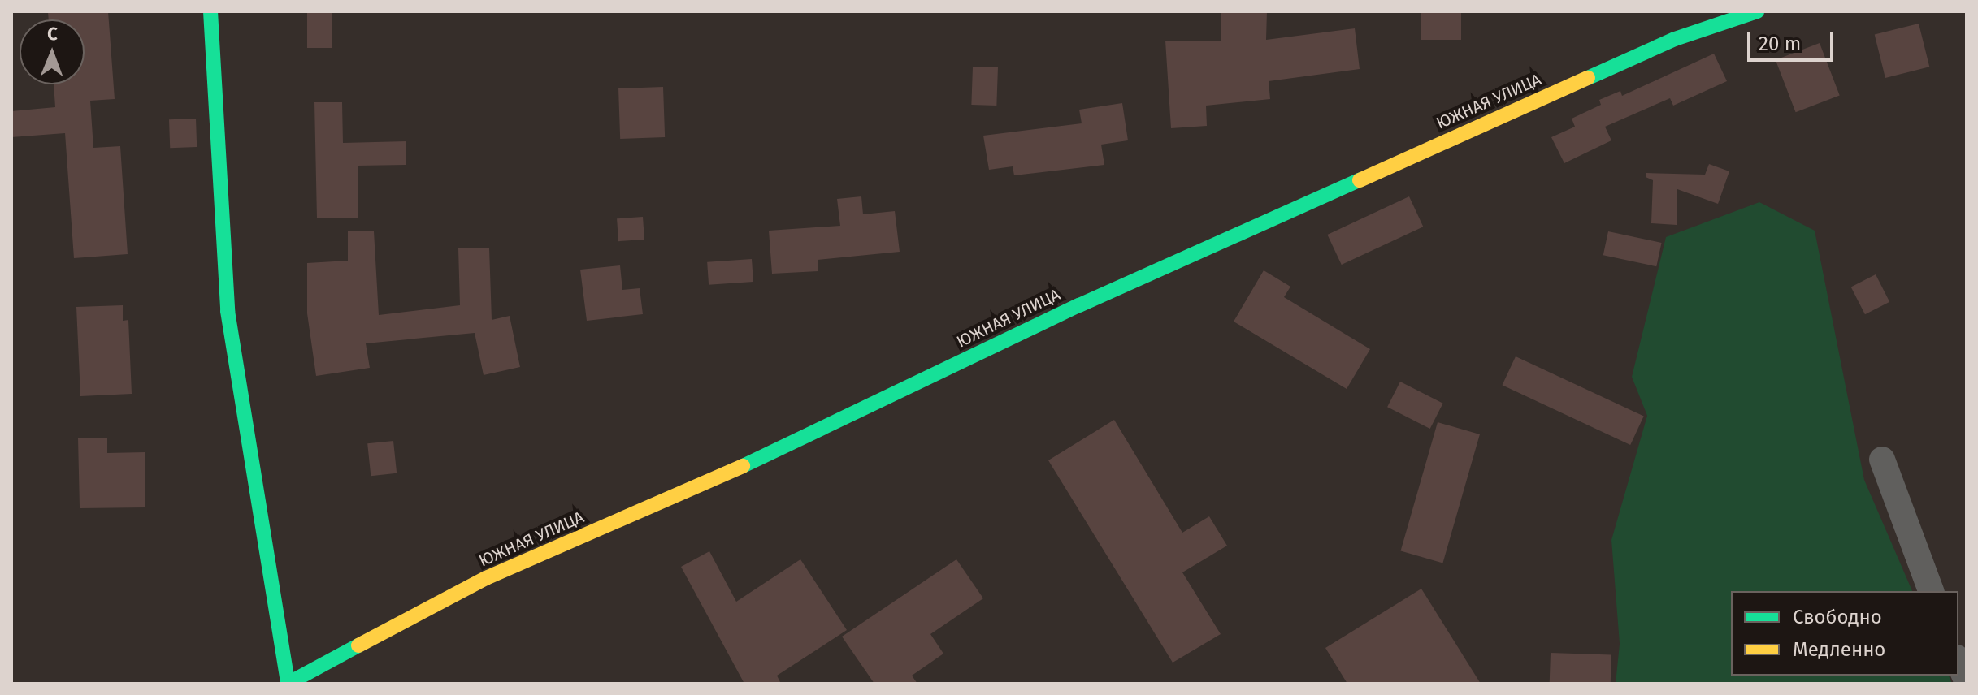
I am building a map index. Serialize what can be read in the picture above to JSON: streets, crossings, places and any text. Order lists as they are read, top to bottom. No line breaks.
{"streets":{"street":["ЮЖНАЯ УЛИЦА"]},"legend":["Свободно","Медленно"],"scale_bar":"20 m","north":"top"}
